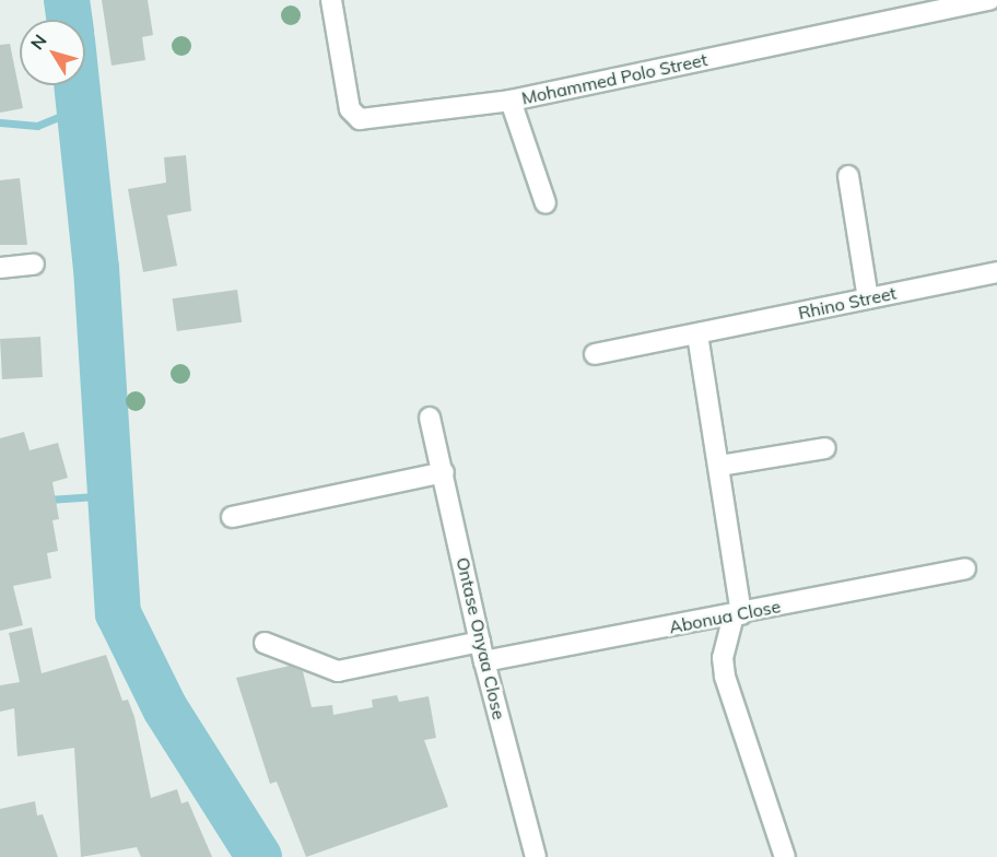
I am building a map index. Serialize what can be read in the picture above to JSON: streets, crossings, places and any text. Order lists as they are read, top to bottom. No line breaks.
{"streets":{"street":["Mohammed Polo Street","Rhino Street","Abonua Close","Ontase Onyaa Close"]},"crossings":[["Abonua Close","Ontase Onyaa Close"]],"north":"top left"}
